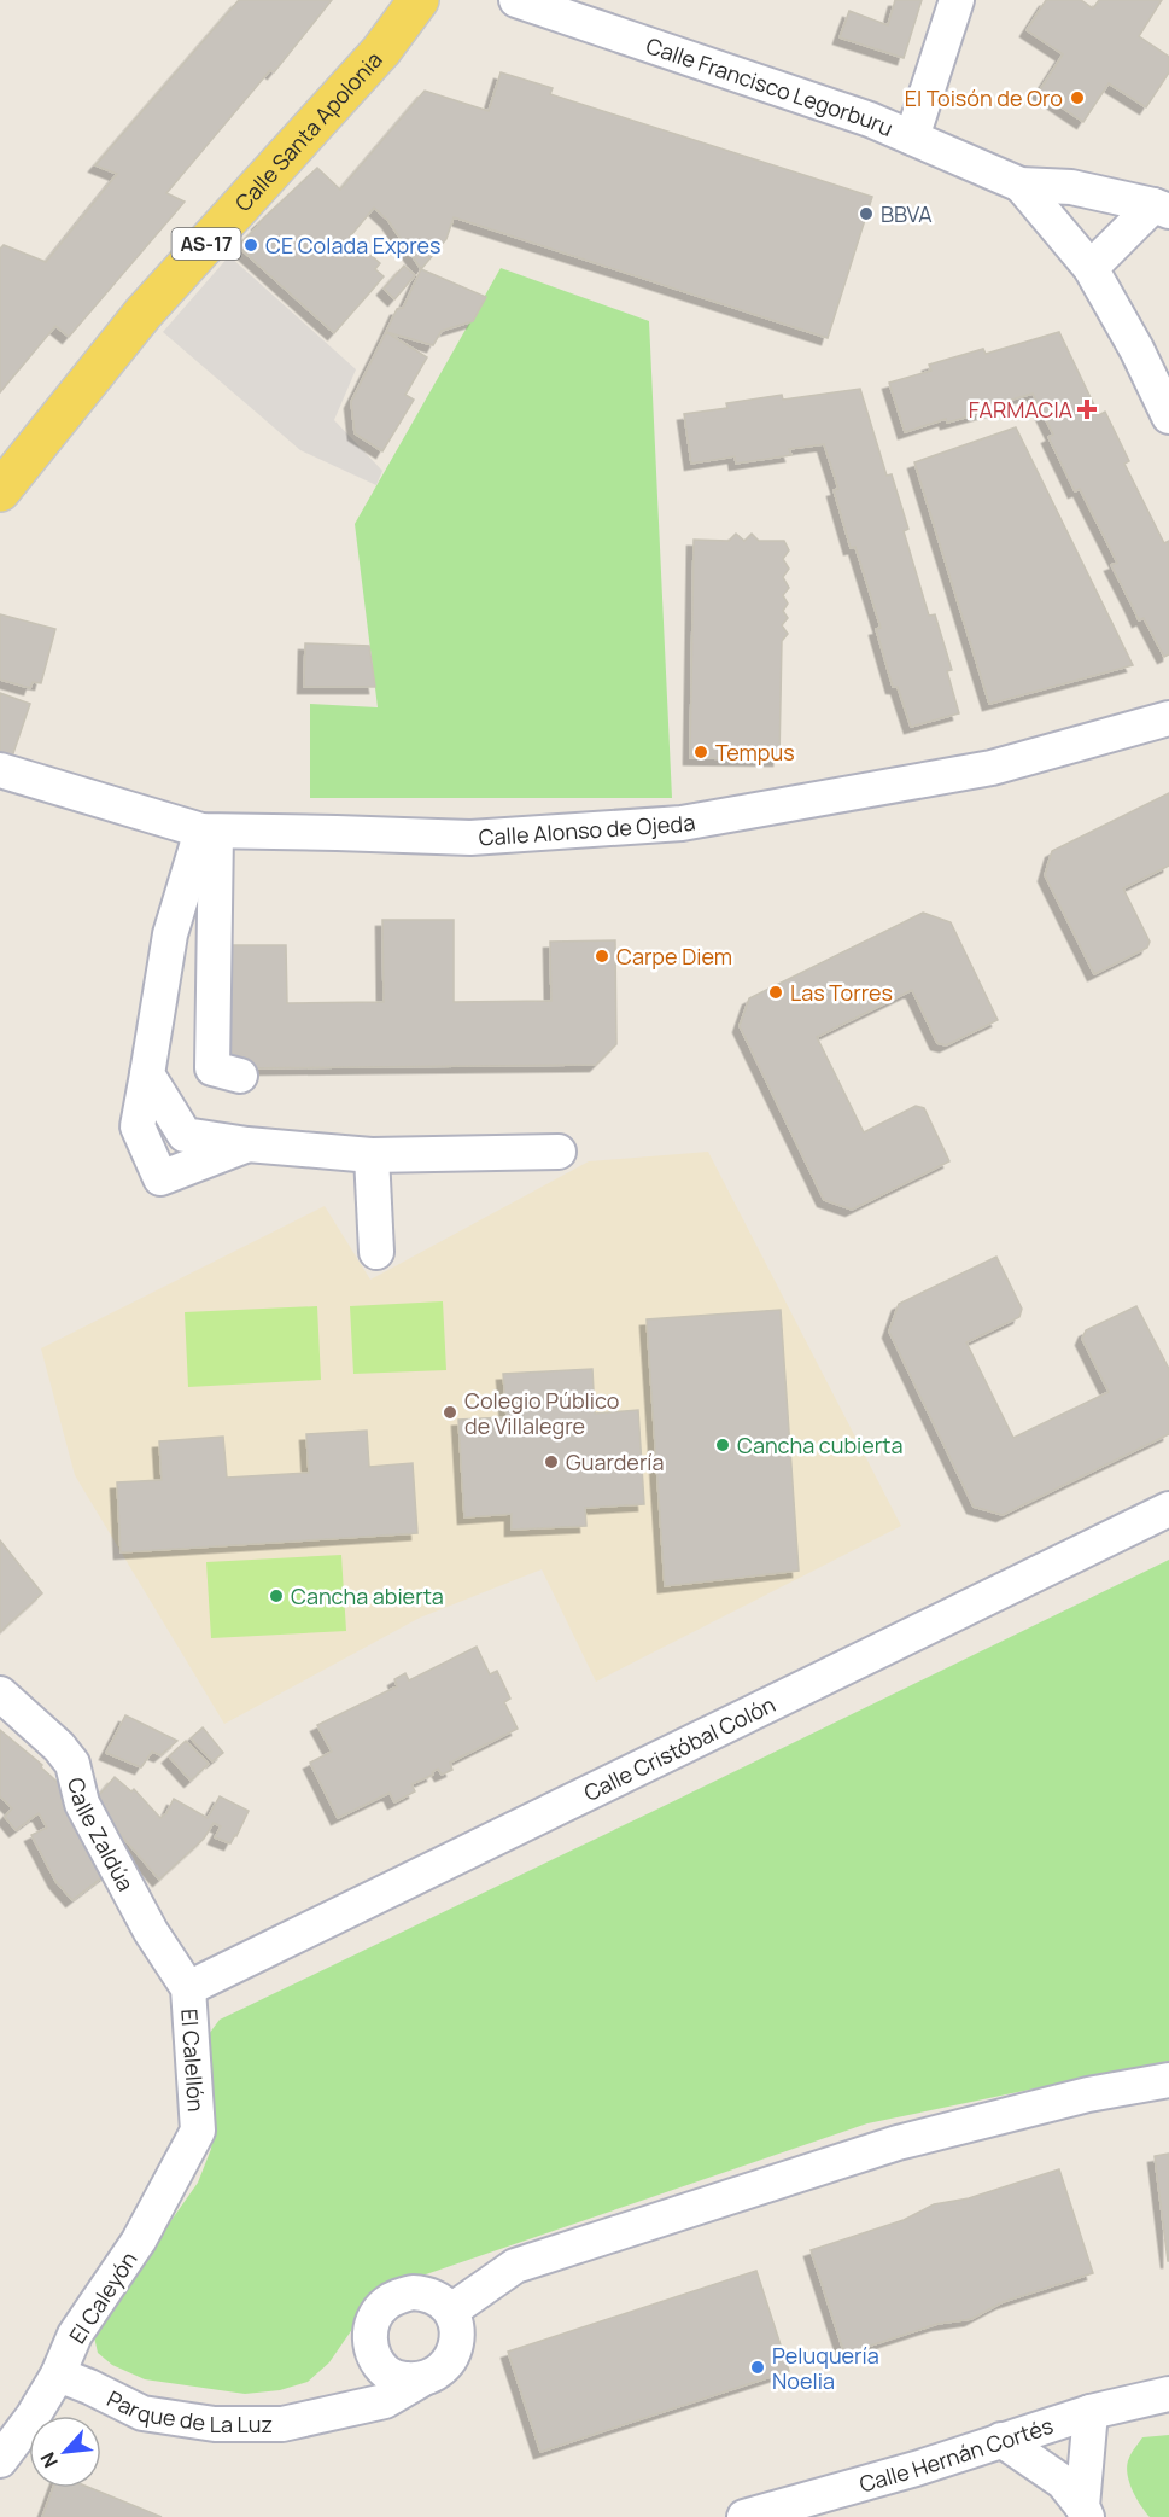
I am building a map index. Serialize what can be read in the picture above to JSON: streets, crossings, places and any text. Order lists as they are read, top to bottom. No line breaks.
{"streets":{"main road":["Calle Santa Apolonia","AS-17"],"street":["Calle Francisco Legorburu","Calle Alonso de Ojeda","Calle Cristóbal Colón","Calle Zaldúa","El Calellón","El Caleyón","Parque de La Luz","Calle Hernán Cortés"]},"crossings":[["Calle Cristóbal Colón","Calle Zaldúa"],["Calle Cristóbal Colón","El Calellón"],["Calle Zaldúa","El Calellón"],["El Calellón","El Caleyón"],["El Caleyón","Parque de La Luz"]],"places":{"other":["El Toisón de Oro","BBVA","CE Colada Expres","Tempus","Carpe Diem","Las Torres","Colegio Público de Villalegre","Cancha cubierta","Guardería","Cancha abierta","Peluquería Noelia"],"health":["FARMACIA"]},"north":"bottom left"}
